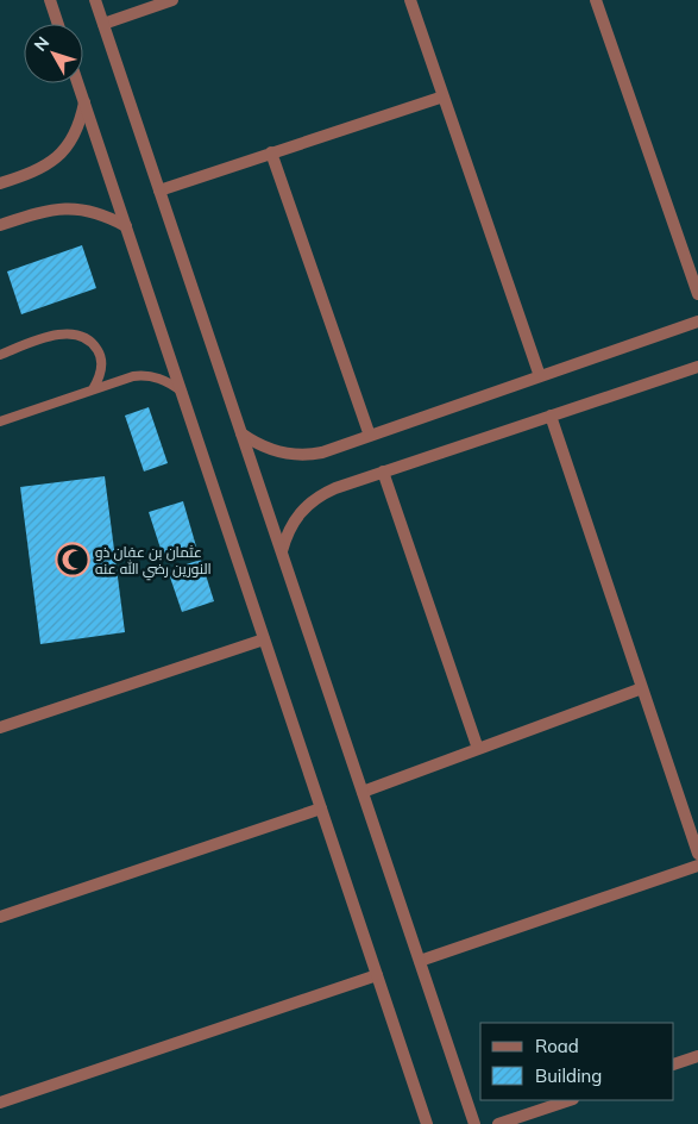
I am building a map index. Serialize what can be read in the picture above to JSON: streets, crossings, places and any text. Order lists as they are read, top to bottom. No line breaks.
{"places":{"mosque":["عثمان بن عفان ذو النورين رضي الله عنه"]},"legend":["Road","Building"],"north":"top left"}
